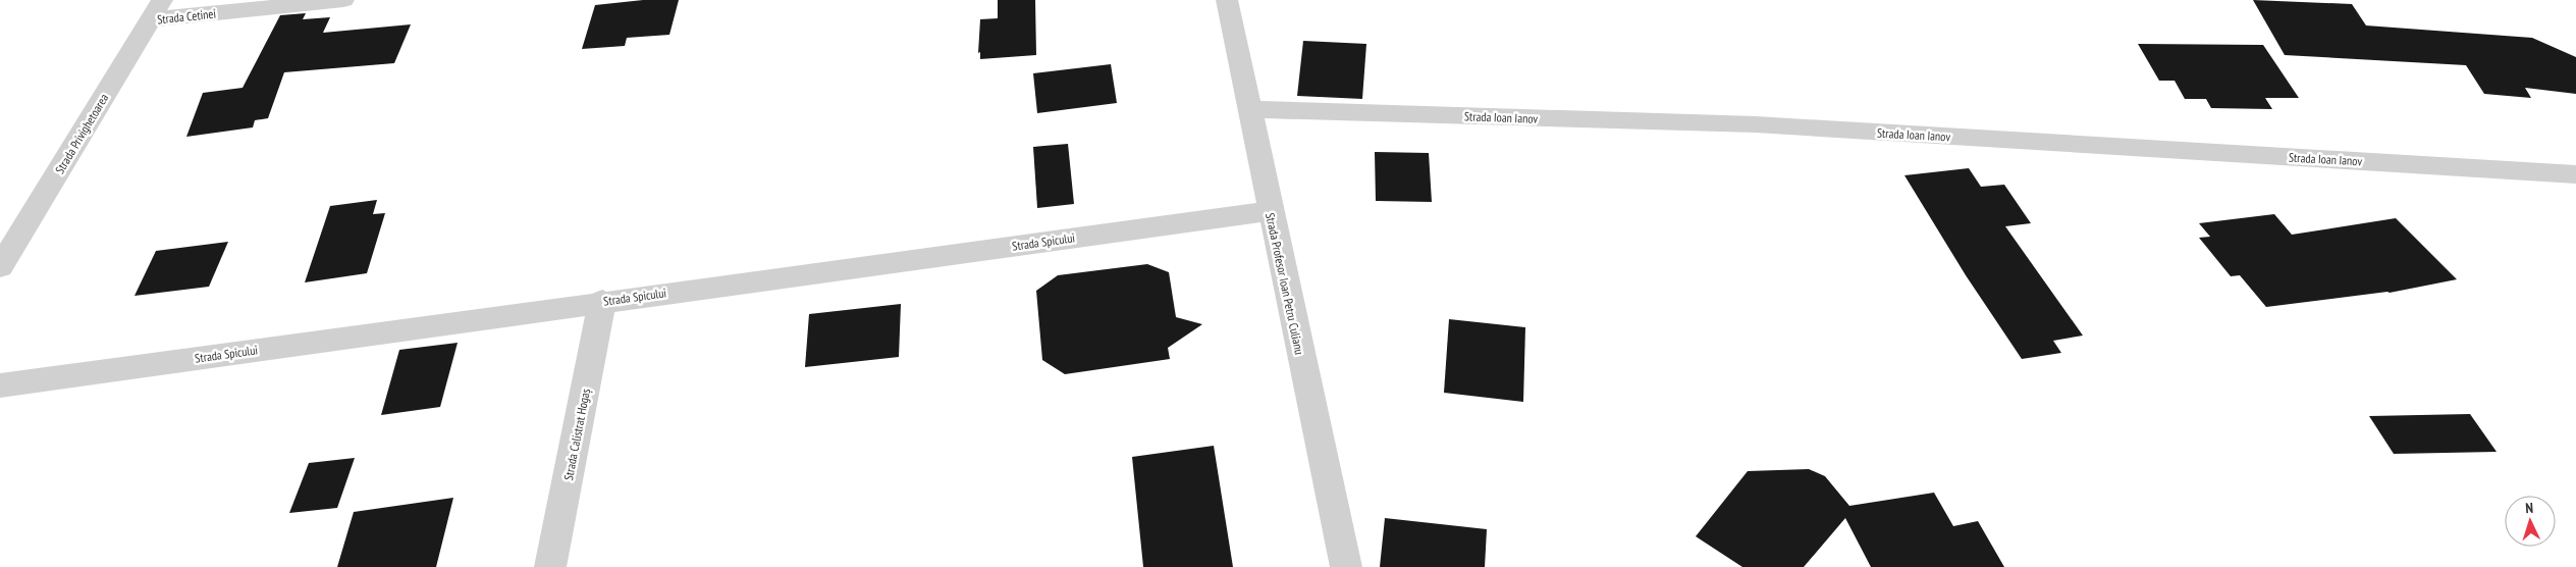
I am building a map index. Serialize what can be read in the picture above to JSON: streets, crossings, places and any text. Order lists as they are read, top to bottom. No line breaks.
{"streets":{"street":["Strada Cetinei","Strada Ioan Ianov","Strada Privighetoarea","Strada Spicului","Strada Profesor Ioan Petru Culianu","Strada Calistrat Hogaș"]},"crossings":[["Strada Cetinei","Strada Privighetoarea"],["Strada Ioan Ianov","Strada Profesor Ioan Petru Culianu"],["Strada Spicului","Strada Profesor Ioan Petru Culianu"],["Strada Spicului","Strada Calistrat Hogaș"]],"north":"top"}
